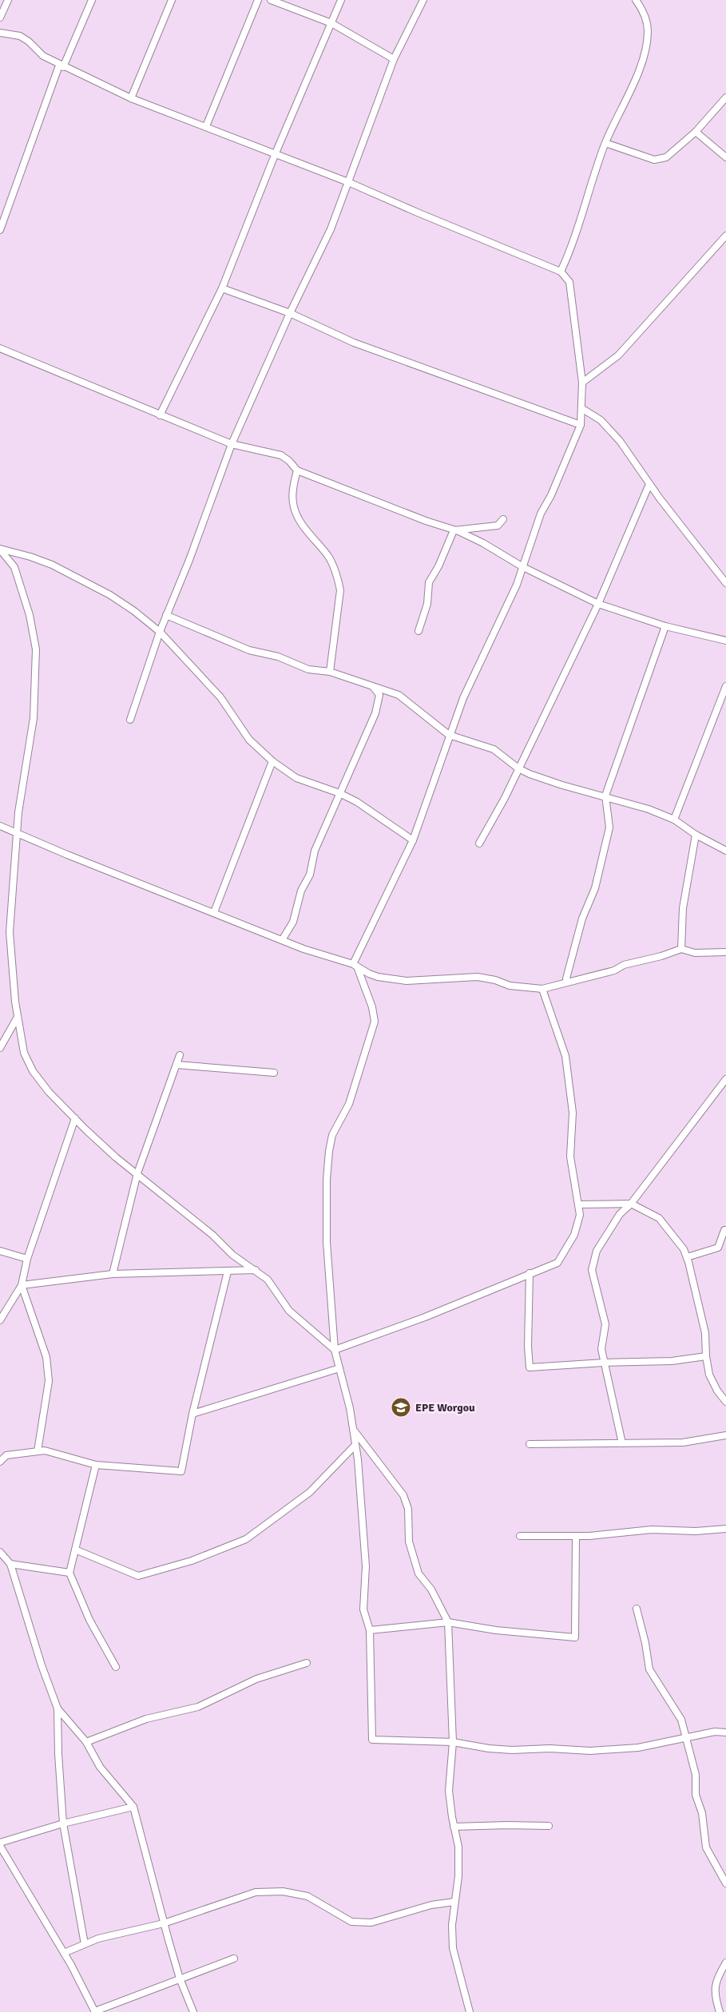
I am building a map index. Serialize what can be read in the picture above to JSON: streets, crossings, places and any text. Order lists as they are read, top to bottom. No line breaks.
{"places":{"school or university":["EPE Worgou"]}}
